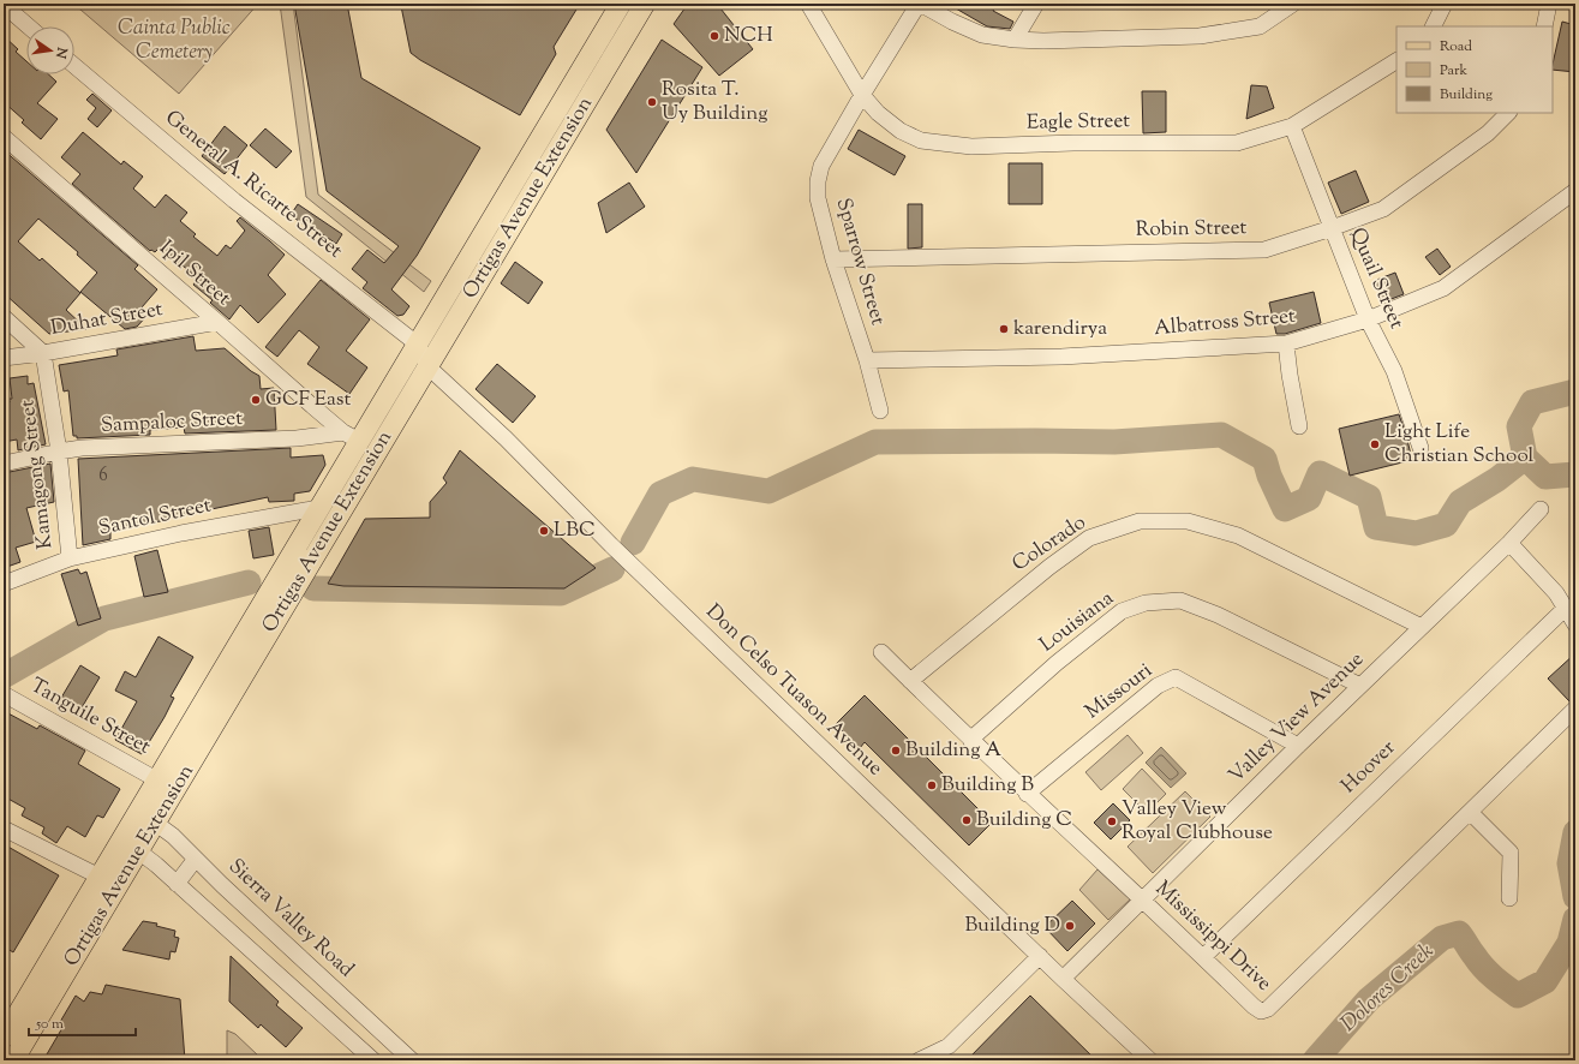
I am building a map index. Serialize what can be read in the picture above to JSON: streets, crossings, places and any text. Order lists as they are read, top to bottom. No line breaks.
{"streets":{"main road":["Ortigas Avenue Extension"],"street":["Eagle Street","General A. Ricarte Street","Robin Street","Sparrow Street","Ipil Street","Quail Street","Duhat Street","Albatross Street","Sampaloc Street","Kamagong Street","Santol Street","Colorado","Louisiana","Don Celso Tuason Avenue","Missouri","Tanguile Street","Valley View Avenue","Hoover","Sierra Valley Road","Mississippi Drive"]},"crossings":[["Eagle Street","Sparrow Street"],["Eagle Street","Quail Street"],["General A. Ricarte Street","Ortigas Avenue Extension"],["General A. Ricarte Street","Don Celso Tuason Avenue"],["Ortigas Avenue Extension","Ipil Street"],["Ortigas Avenue Extension","Sampaloc Street"],["Ortigas Avenue Extension","Santol Street"],["Ortigas Avenue Extension","Don Celso Tuason Avenue"],["Ortigas Avenue Extension","Tanguile Street"],["Ortigas Avenue Extension","Sierra Valley Road"],["Robin Street","Sparrow Street"],["Robin Street","Quail Street"],["Sparrow Street","Albatross Street"],["Ipil Street","Duhat Street"],["Ipil Street","Sampaloc Street"],["Quail Street","Albatross Street"],["Duhat Street","Kamagong Street"],["Sampaloc Street","Kamagong Street"],["Kamagong Street","Santol Street"],["Colorado","Valley View Avenue"],["Colorado","Mississippi Drive"],["Louisiana","Valley View Avenue"],["Louisiana","Mississippi Drive"],["Don Celso Tuason Avenue","Valley View Avenue"],["Missouri","Valley View Avenue"],["Missouri","Mississippi Drive"],["Valley View Avenue","Mississippi Drive"],["Hoover","Mississippi Drive"]],"water":["Dolores Creek"],"parks":["Cainta Public Cemetery"],"places":["NCH","Rosita T. Uy Building","karendirya","GCF East","Light Life Christian School","LBC","Building A","Building B","Building C","Valley View Royal Clubhouse","Building D"],"house_numbers":["6"],"legend":["Road","Park","Building"],"scale_bar":"50 m","north":"right"}
